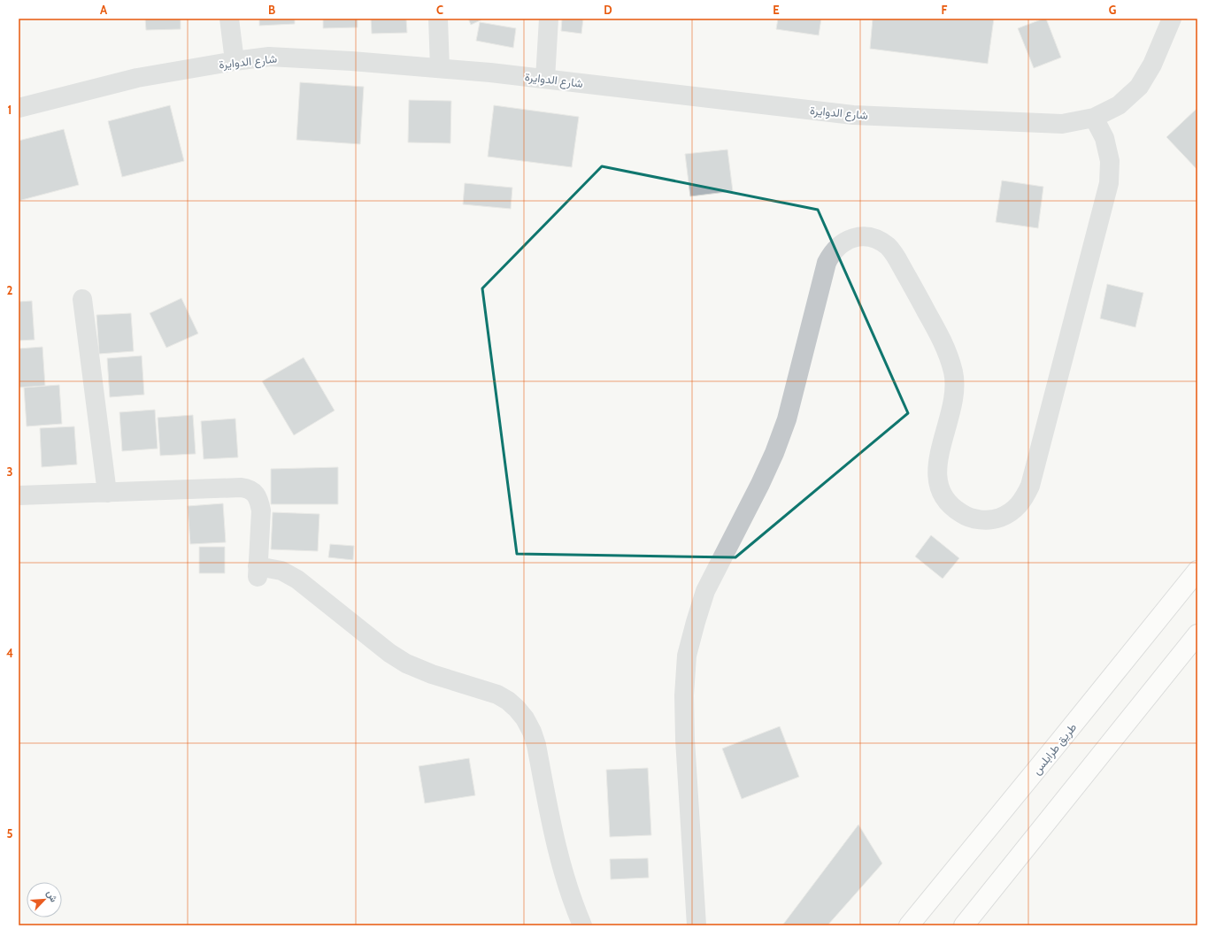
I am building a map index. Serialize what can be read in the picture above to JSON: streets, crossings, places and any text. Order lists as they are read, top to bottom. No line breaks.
{"streets":{"highway":["طريق طرابلس"],"street":["شارع الدوايرة"]},"north":"top right","grid":{"columns":["A","B","C","D","E","F","G"],"rows":["1","2","3","4","5"]}}
